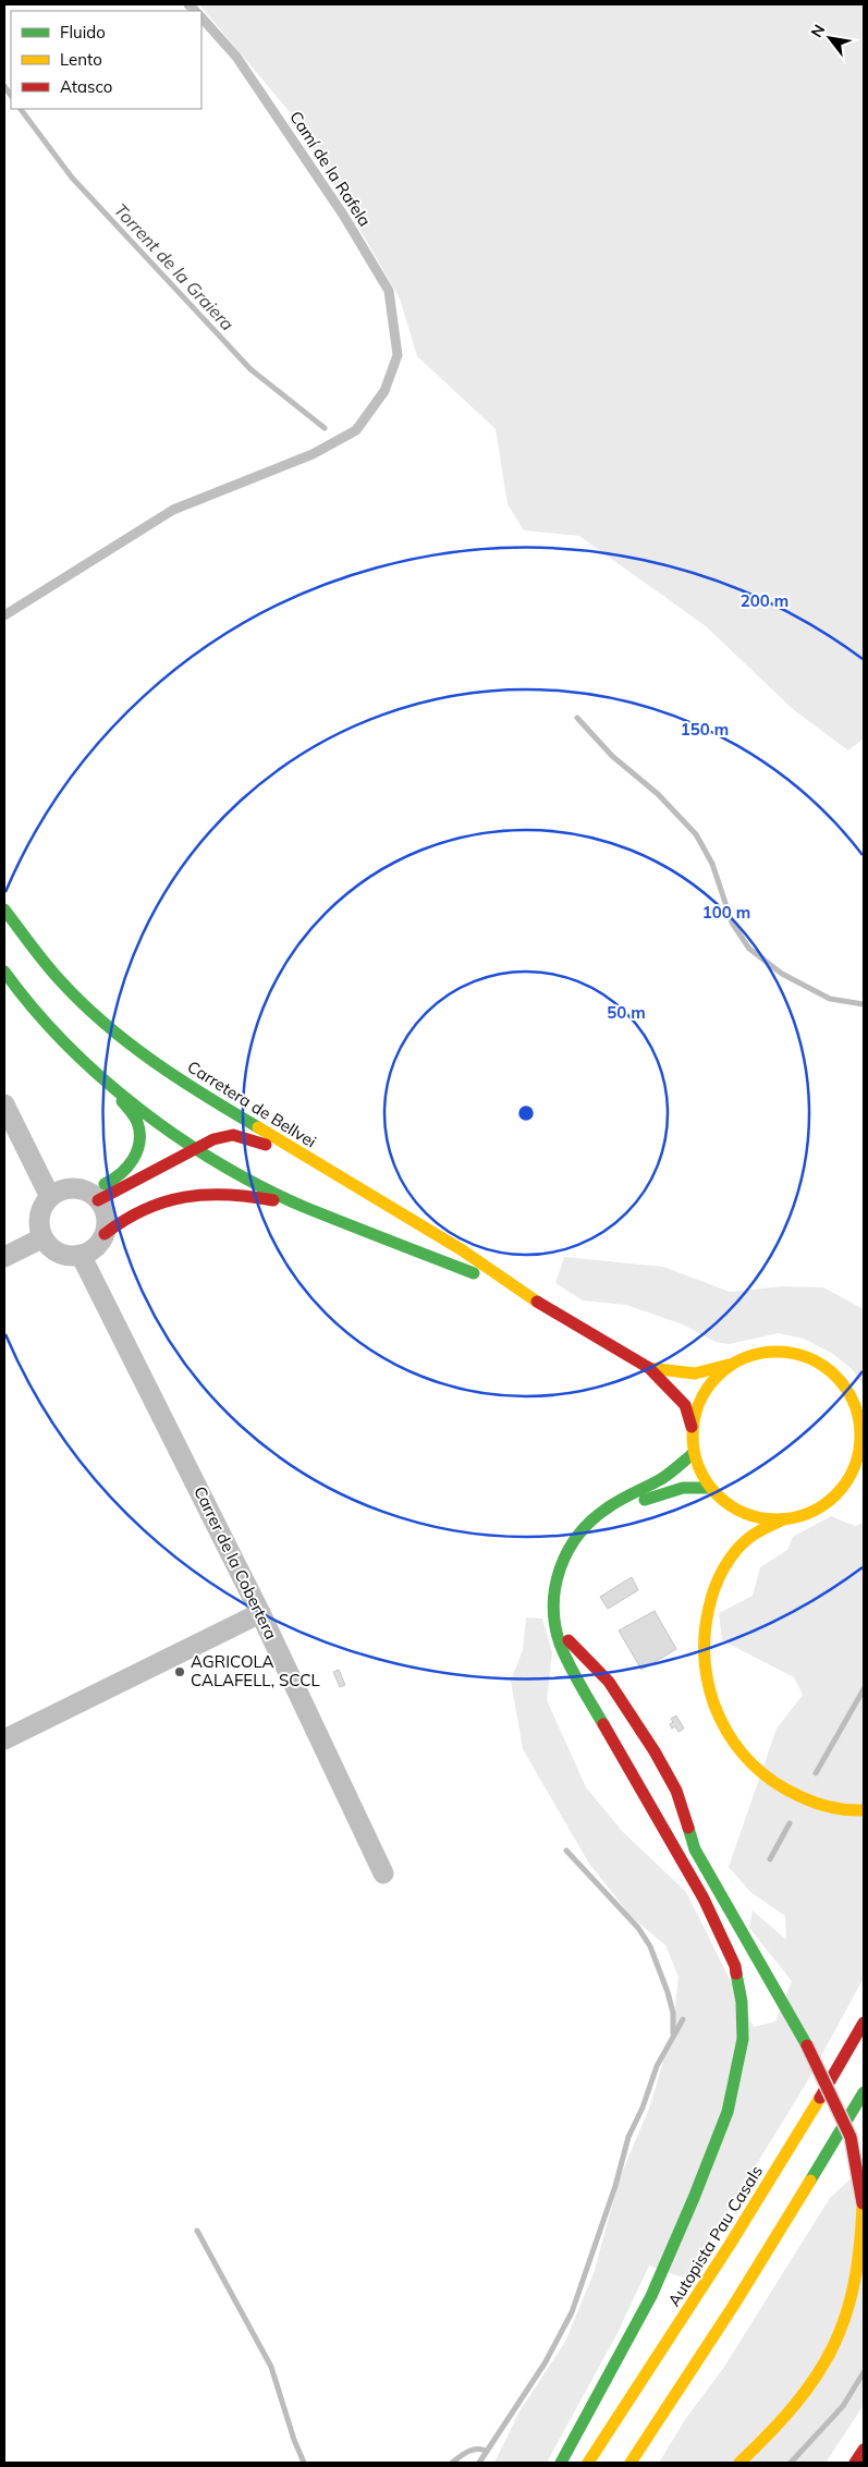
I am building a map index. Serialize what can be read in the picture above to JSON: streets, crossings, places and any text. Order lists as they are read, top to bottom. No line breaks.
{"streets":{"main road":["Carretera de Bellvei","Autopista Pau Casals"],"street":["Carrer de la Cobertera"],"lane":["Camí de la Rafela"]},"water":["Torrent de la Graiera"],"places":["AGRICOLA CALAFELL, SCCL"],"legend":["Fluido","Lento","Atasco"],"north":"top left","rings":["200 m","150 m","100 m","50 m"]}
